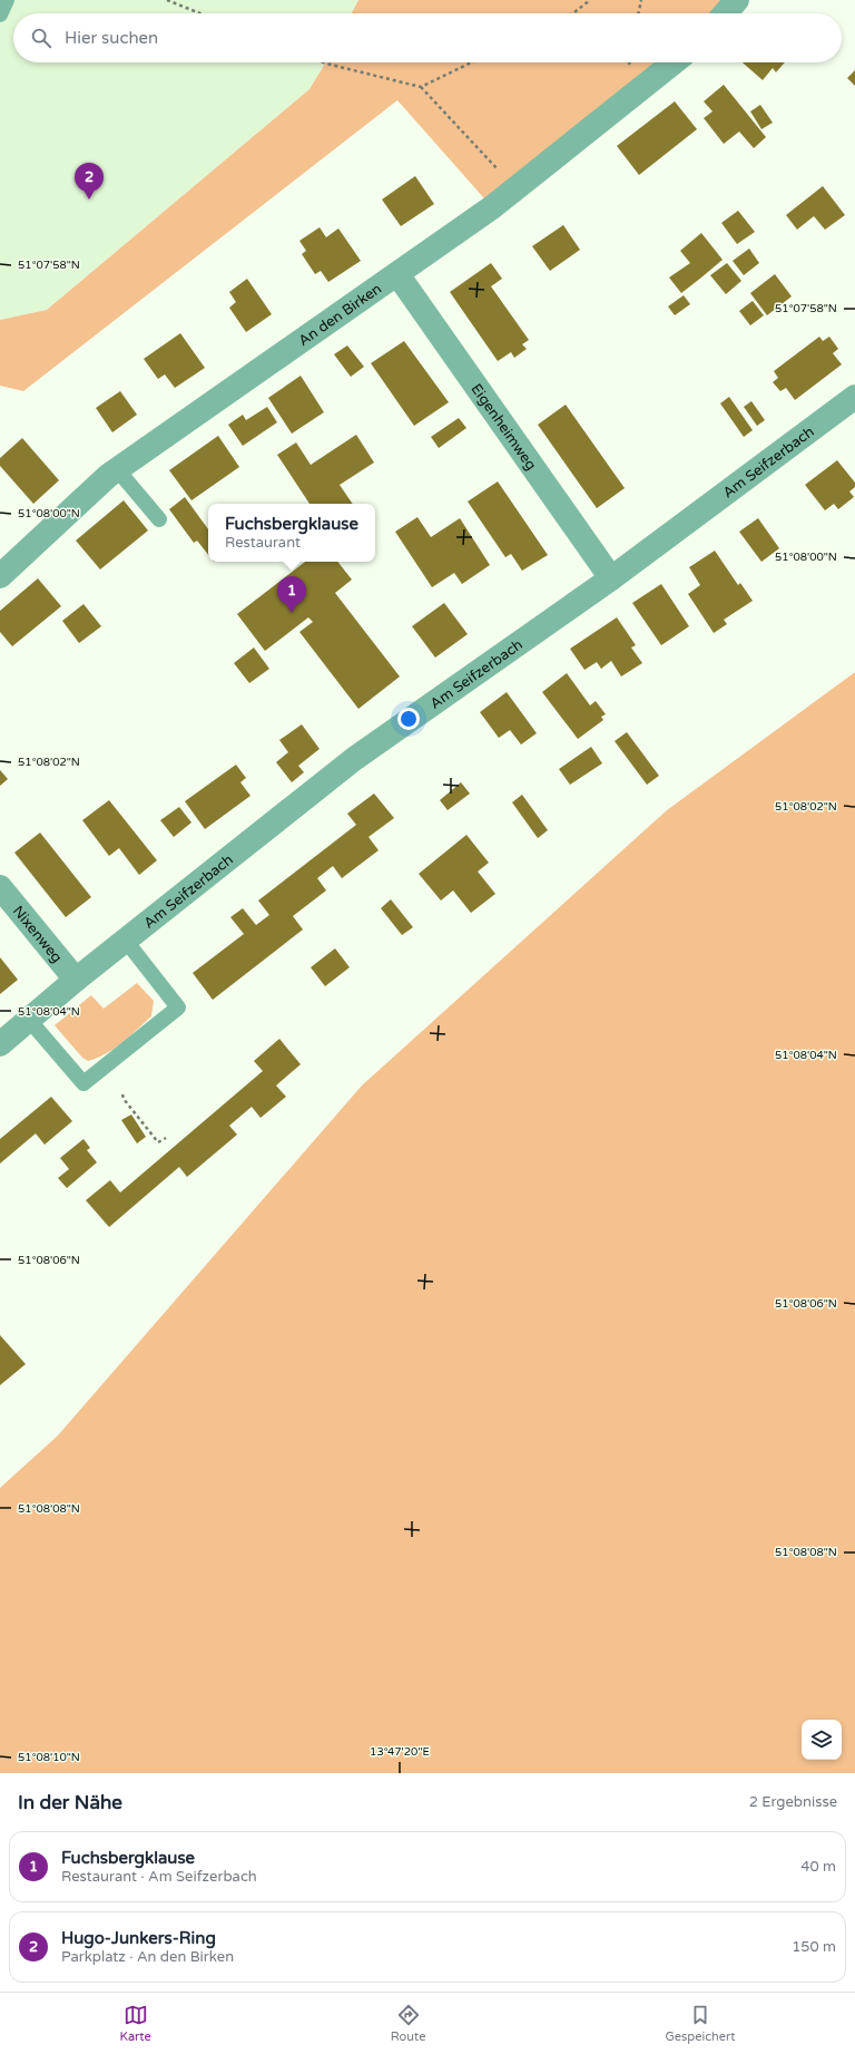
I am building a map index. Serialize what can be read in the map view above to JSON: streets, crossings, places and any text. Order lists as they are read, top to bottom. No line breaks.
{"streets":{"street":["An den Birken","Eigenheimweg","Am Seifzerbach","Nixenweg"]},"crossings":[["An den Birken","Eigenheimweg"],["Eigenheimweg","Am Seifzerbach"],["Am Seifzerbach","Nixenweg"]],"page":{"search":"Hier suchen","pins":["2","1"],"popup":["Fuchsbergklause","Restaurant"],"heading":["In der Nähe","2 Ergebnisse"],"list":[{"mark":"1","name":"Fuchsbergklause","note":"Restaurant · Am Seifzerbach","value":"40 m"},{"mark":"2","name":"Hugo-Junkers-Ring","note":"Parkplatz · An den Birken","value":"150 m"}],"nav":["Karte","Route","Gespeichert"]},"coordinates":["51°07'58\"N","51°08'00\"N","51°08'02\"N","51°08'04\"N","51°08'06\"N","51°08'08\"N","13°47'20\"E","51°08'10\"N"]}
